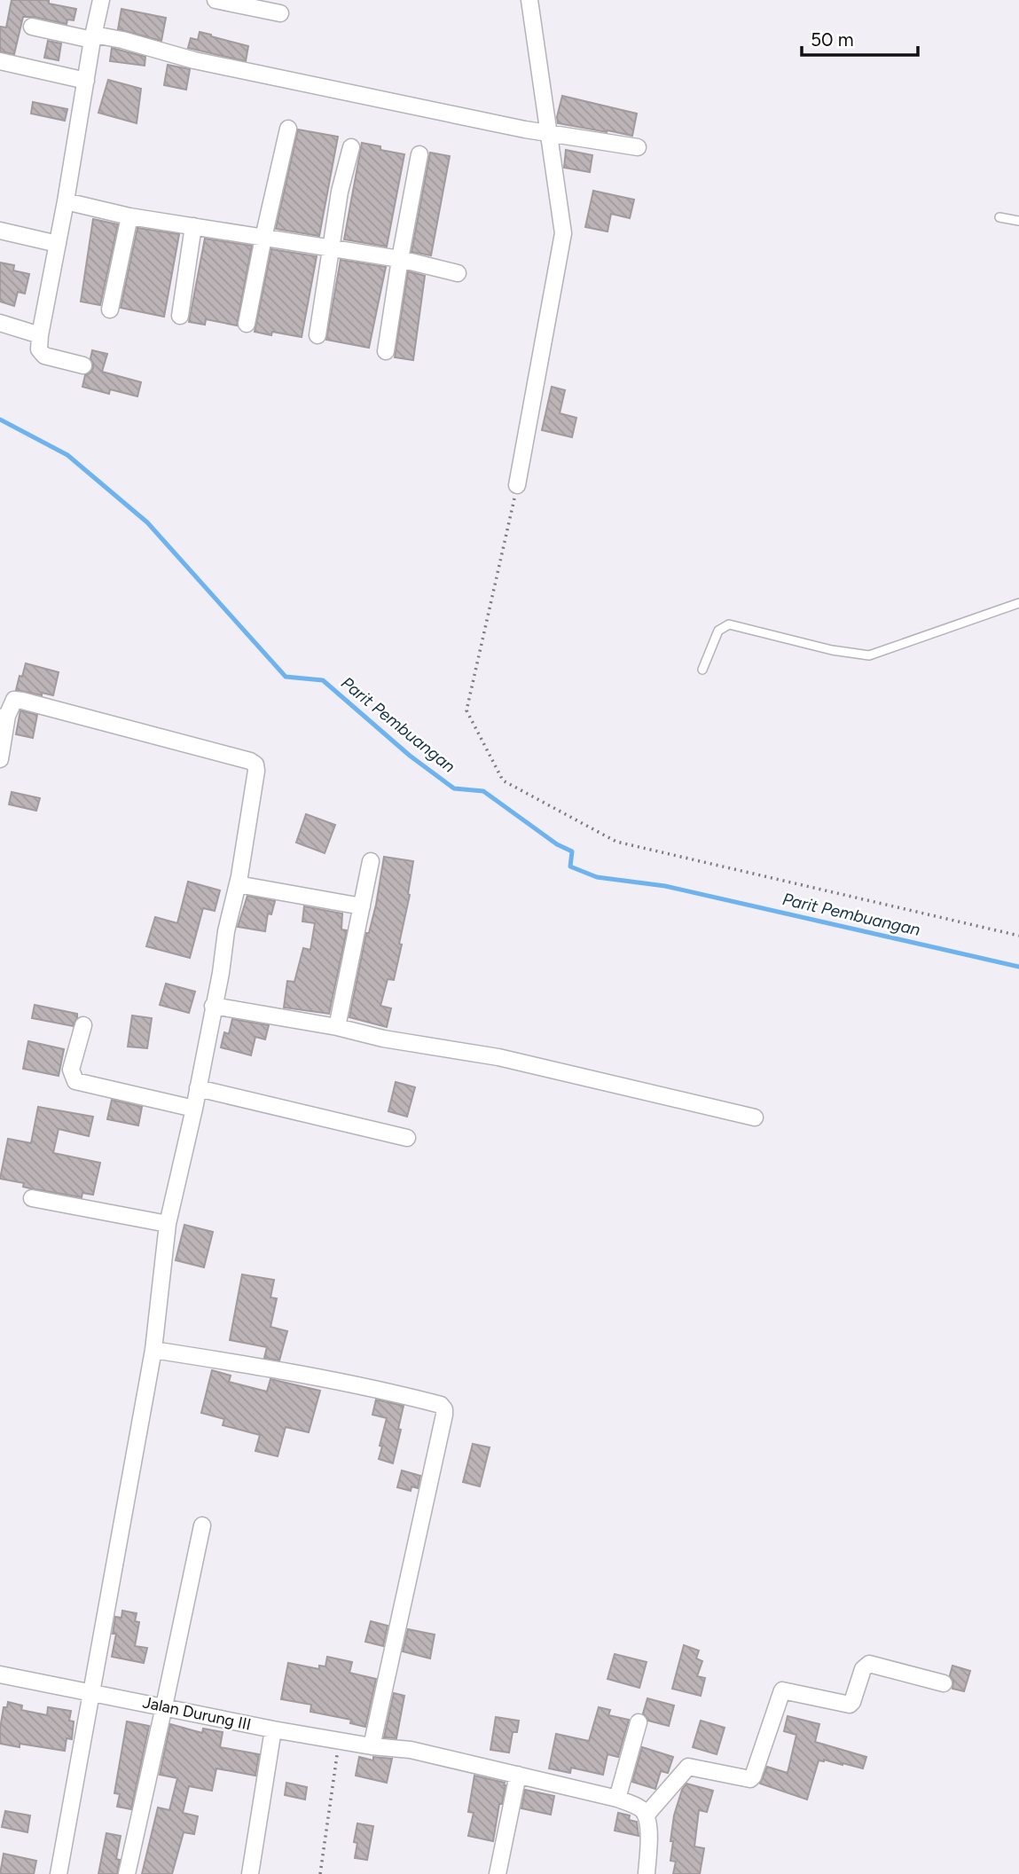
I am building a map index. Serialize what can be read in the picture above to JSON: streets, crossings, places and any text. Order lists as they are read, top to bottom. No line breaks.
{"streets":{"street":["Jalan Durung III"]},"water":["Parit Pembuangan"],"scale_bar":"50 m"}
